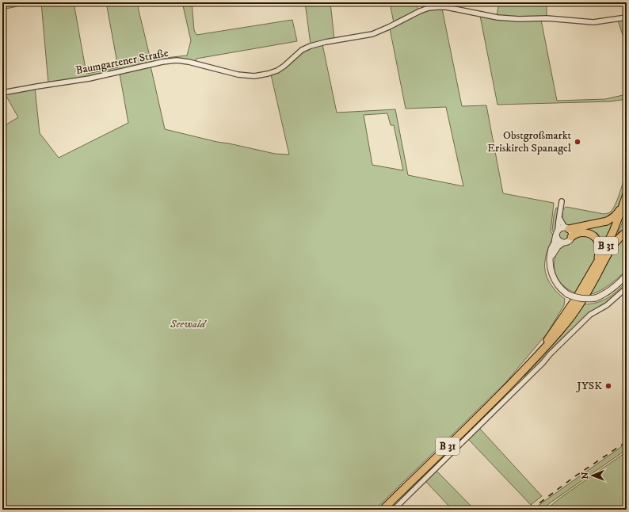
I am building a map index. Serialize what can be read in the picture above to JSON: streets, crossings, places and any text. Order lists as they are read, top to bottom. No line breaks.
{"streets":{"main road":["B 31"],"street":["Baumgartener Straße"]},"parks":["Seewald"],"places":["Obstgroßmarkt Eriskirch Spanagel","JYSK"],"north":"left"}
